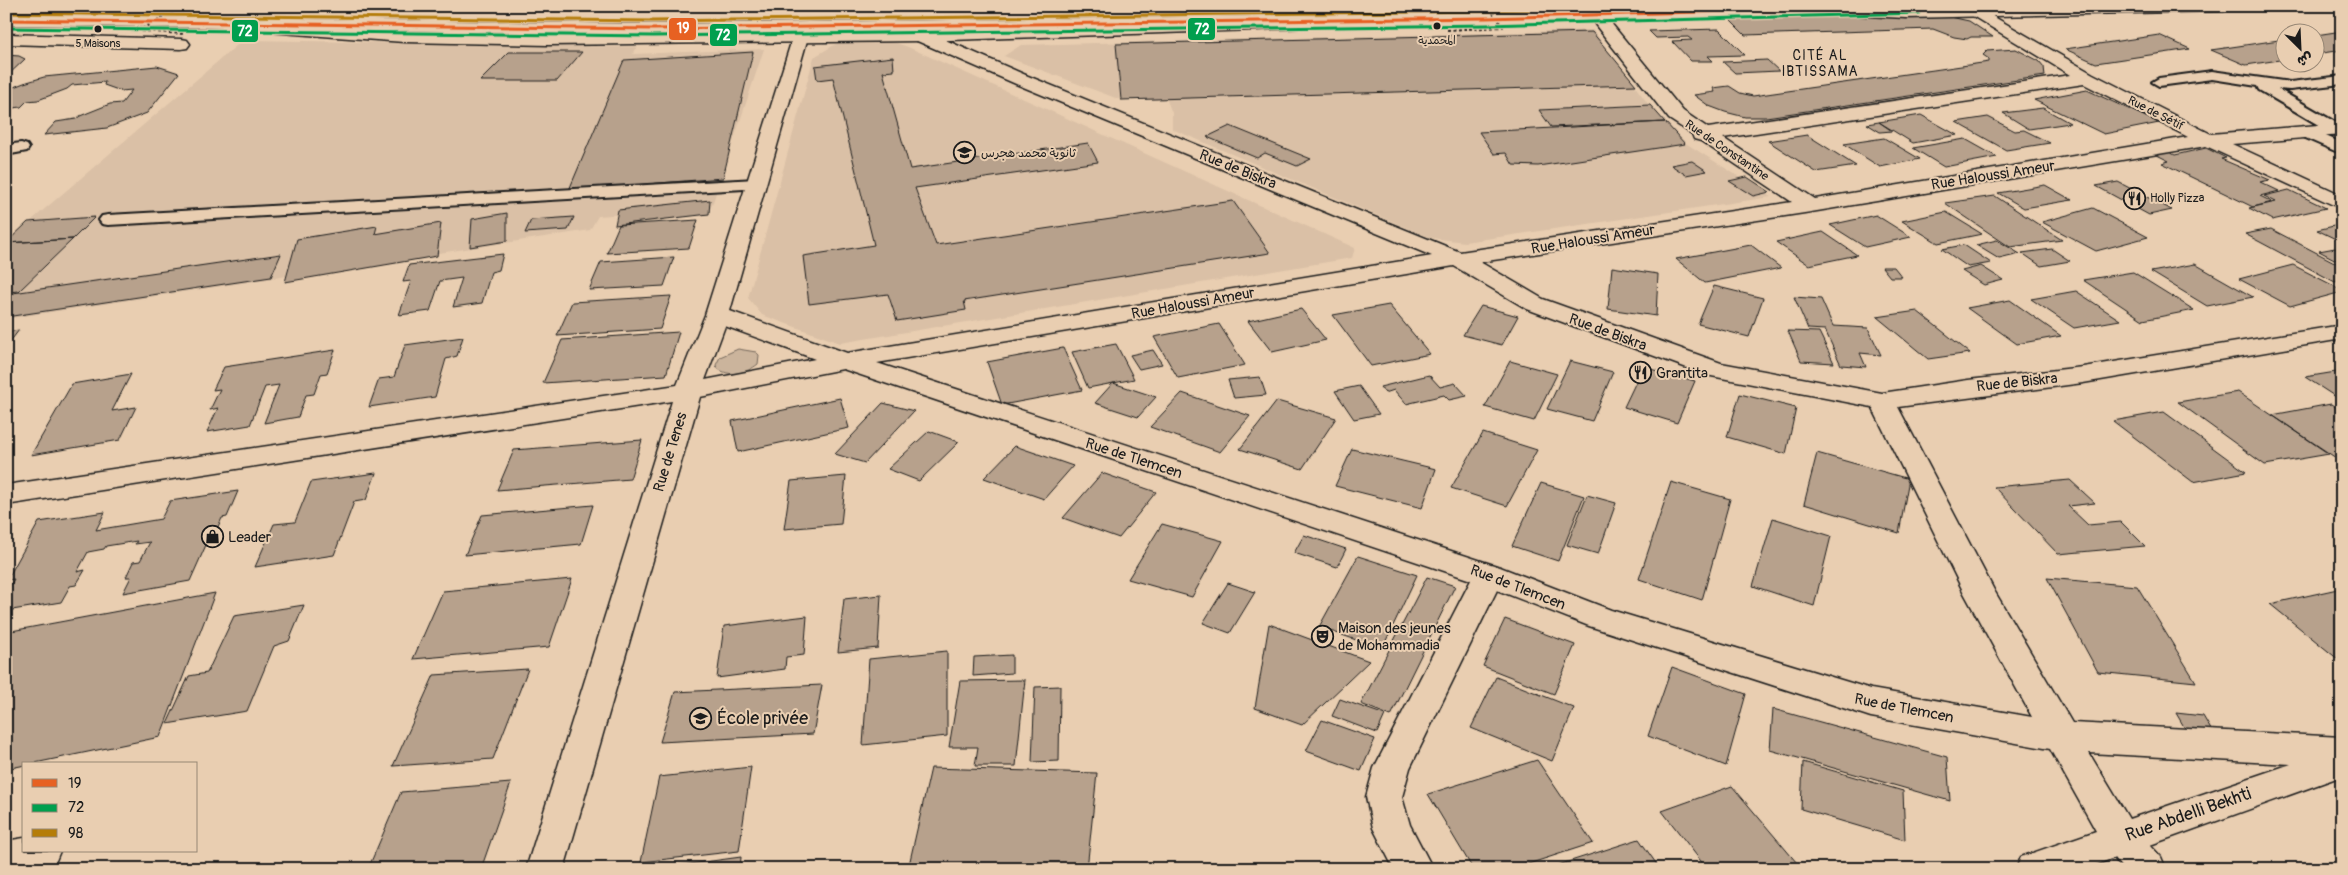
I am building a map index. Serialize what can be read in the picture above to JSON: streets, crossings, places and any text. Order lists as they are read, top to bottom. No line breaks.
{"streets":{"main road":["Rue de Sétif","Rue de Constantine","Rue de Biskra","Rue Haloussi Ameur","Rue de Tenes","Rue de Tlemcen","Rue Abdelli Bekhti"]},"crossings":[["Rue de Sétif","Rue Haloussi Ameur"],["Rue de Constantine","Rue Haloussi Ameur"],["Rue de Biskra","Rue Haloussi Ameur"],["Rue Haloussi Ameur","Rue de Tenes"],["Rue Haloussi Ameur","Rue de Tlemcen"],["Rue de Tenes","Rue de Tlemcen"]],"districts":["CITÉ AL IBTISSAMA"],"places":{"other":["المحمدية","5 Maisons"],"school or university":["ثانوية محمد هجرس","École privée"],"restaurant":["Holly Pizza","Grantita"],"shop":["Leader"],"theatre":["Maison des jeunes de Mohammadia"]},"lines":["transit line 19","transit line 98","transit line 72"],"legend":["19","72","98"],"north":"bottom right"}
